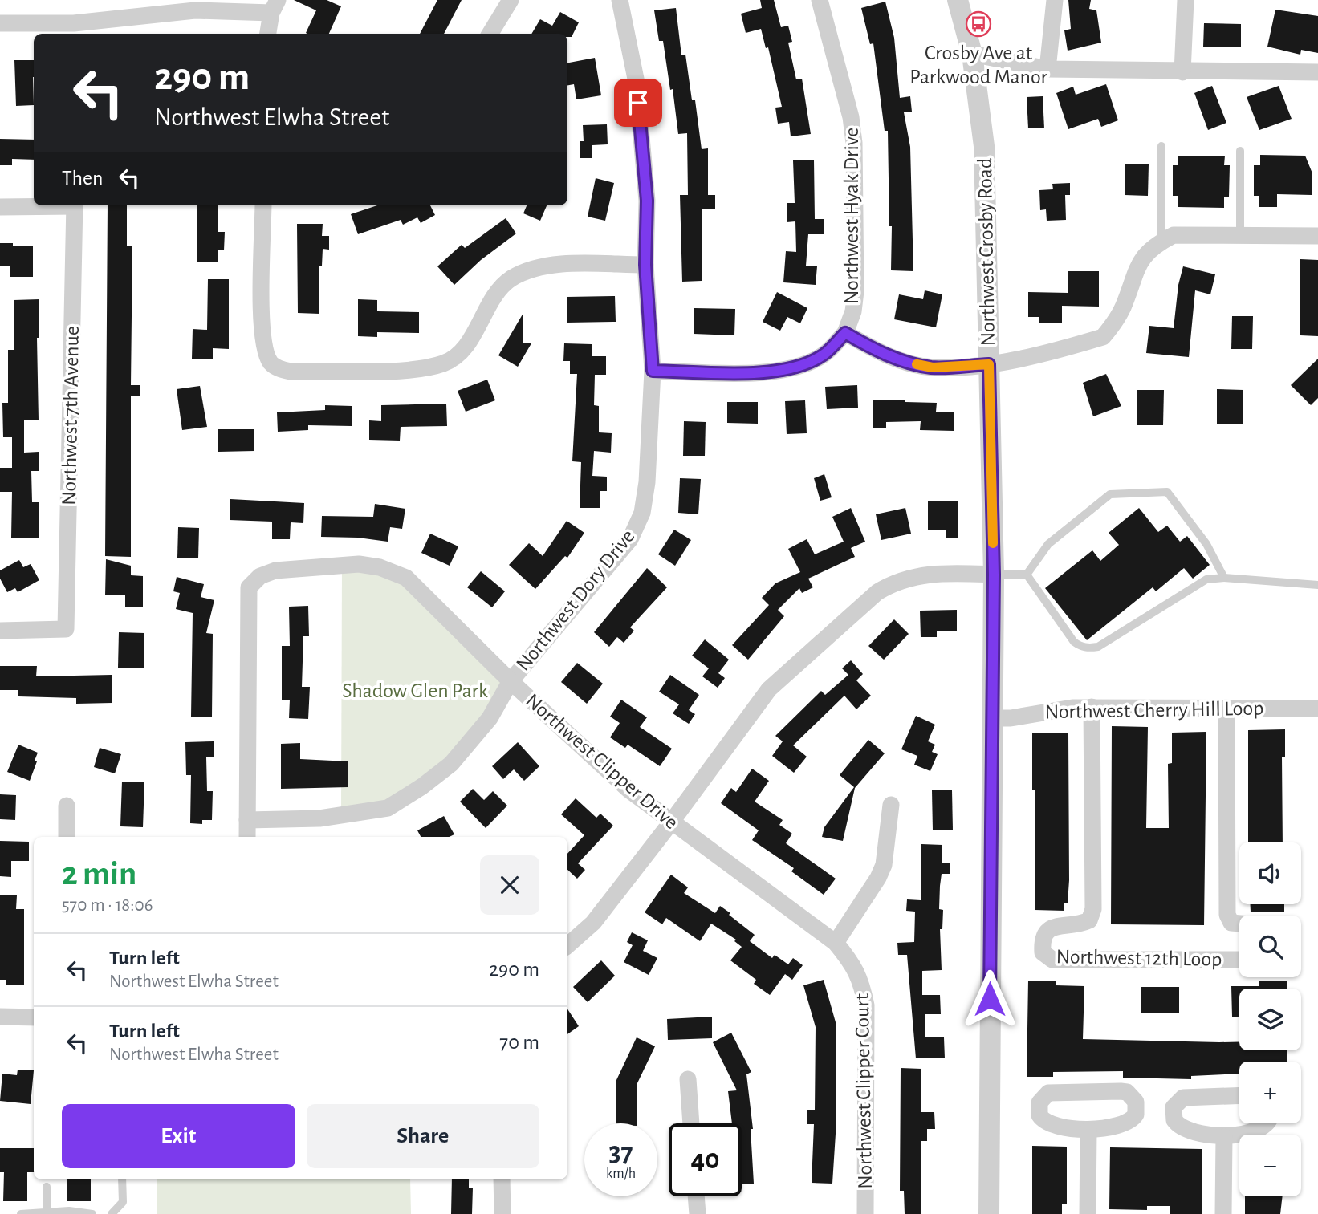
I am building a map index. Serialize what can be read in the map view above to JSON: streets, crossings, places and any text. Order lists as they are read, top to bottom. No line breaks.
{"streets":{"street":["Northwest Hyak Drive","Northwest Crosby Road","Northwest 7th Avenue","Northwest Dory Drive","Northwest Cherry Hill Loop","Northwest Clipper Drive","Northwest 12th Loop","Northwest Clipper Court"]},"crossings":[["Northwest Crosby Road","Northwest Cherry Hill Loop"],["Northwest Dory Drive","Northwest Clipper Drive"],["Northwest Cherry Hill Loop","Northwest 12th Loop"],["Northwest Clipper Drive","Northwest Clipper Court"]],"parks":["Shadow Glen Park"],"places":{"bus stop":["Crosby Ave at Parkwood Manor"]},"page":{"turn":["290 m","Northwest Elwha Street"],"then":"Then","heading":["2 min","570 m · 18:06"],"map_buttons":["+","−"],"list":[{"name":"Turn left","note":"Northwest Elwha Street","value":"290 m"},{"name":"Turn left","note":"Northwest Elwha Street","value":"70 m"}],"buttons":["Exit","Share"],"speed":"37 km/h","limit":"40"}}
